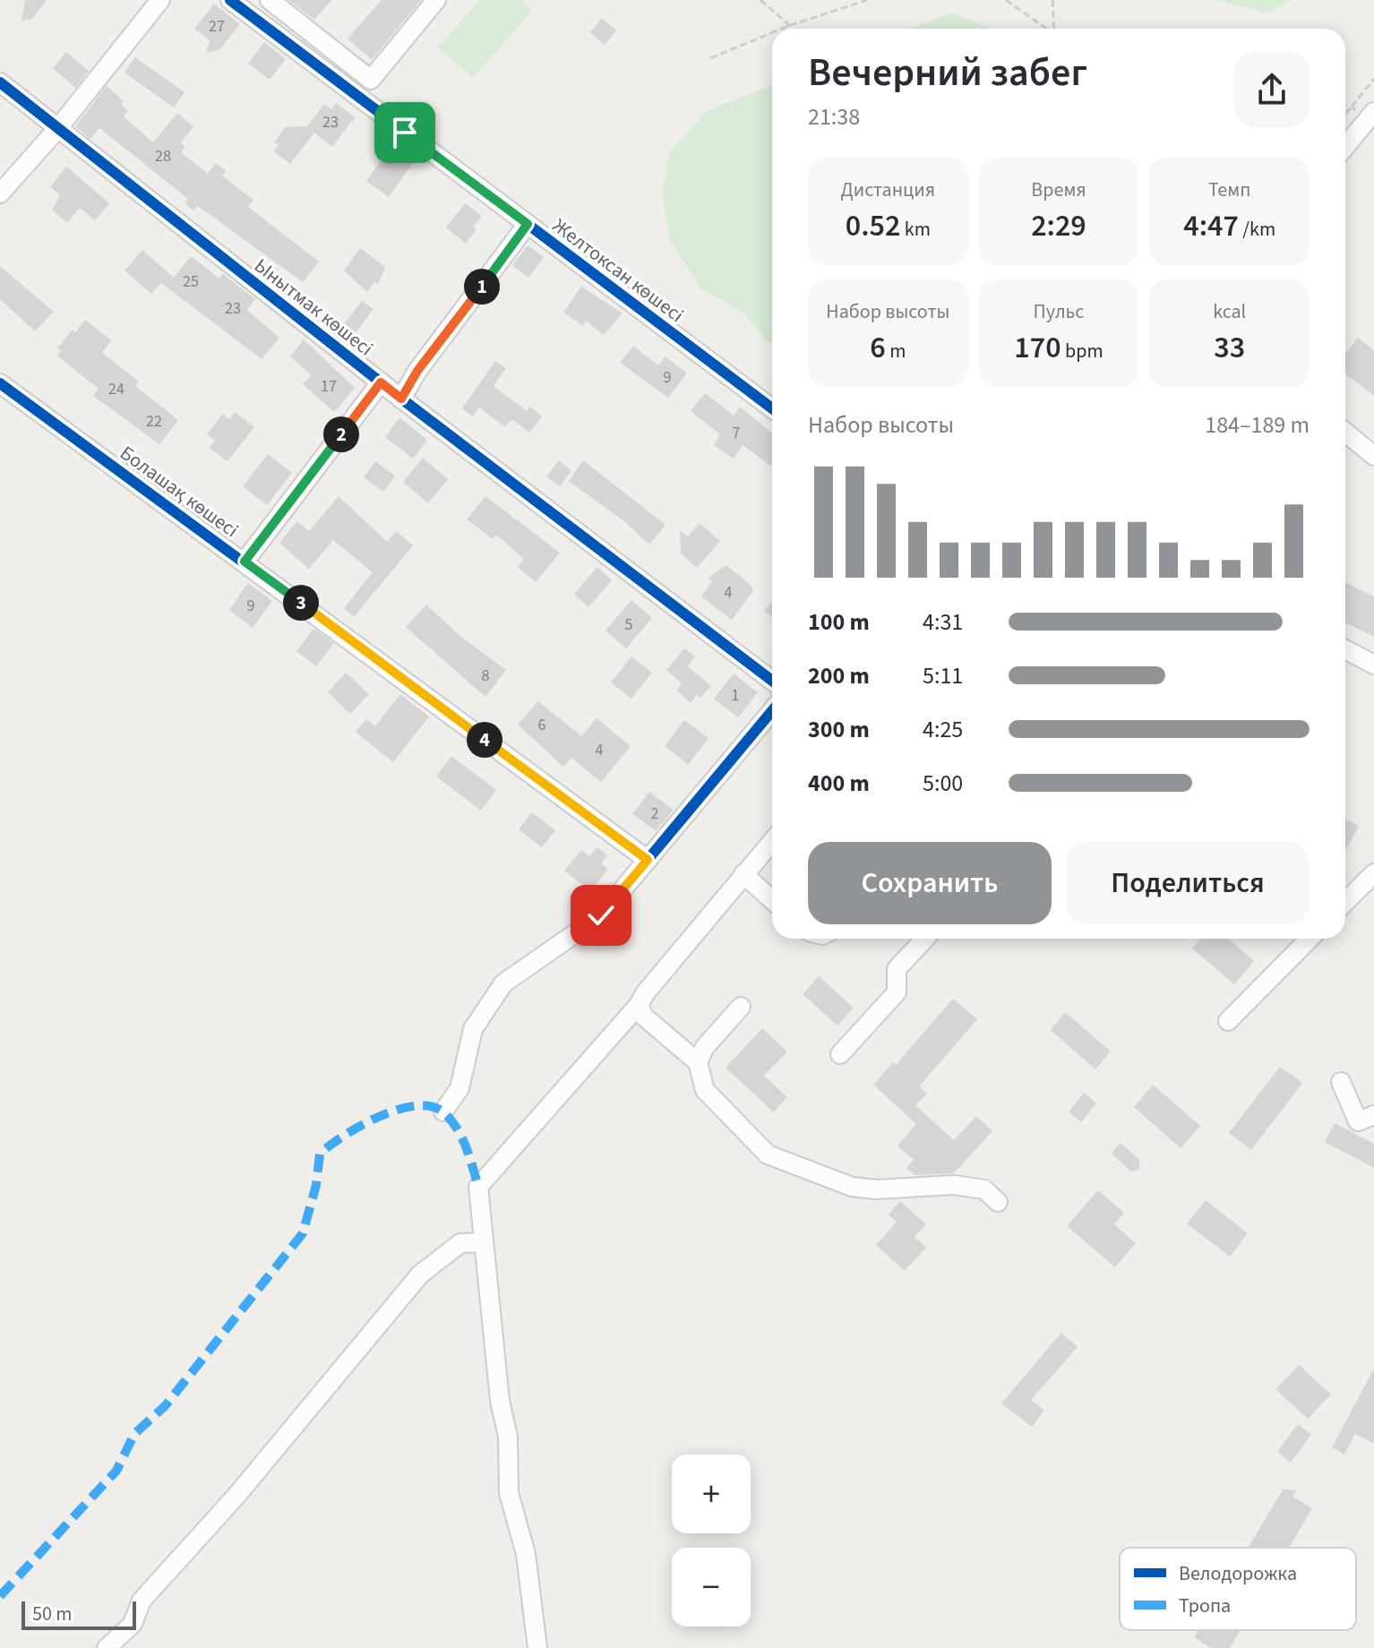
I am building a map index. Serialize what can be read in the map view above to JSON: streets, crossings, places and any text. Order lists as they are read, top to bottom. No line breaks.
{"streets":{"street":["Желтоксан көшесі","Ынытмак көшесі","Болашақ көшесі"]},"house_numbers":["27","23","28","25","23","9","17","24","22","7","4","9","5","8","1","6","4","2"],"legend":["Велодорожка","Тропа"],"scale_bar":"50 m","page":{"heading":["Вечерний забег","21:38"],"stats":[["Дистанция","0.52 km"],["Время","2:29"],["Темп","4:47 /km"],["Набор высоты","6 m"],["Пульс","170 bpm"],["kcal","33"]],"pins":["1","2","3","4"],"chart":["Набор высоты","184–189 m"],"list":[{"name":"100 m","note":"4:31"},{"name":"200 m","note":"5:11"},{"name":"300 m","note":"4:25"},{"name":"400 m","note":"5:00"}],"buttons":["Сохранить","Поделиться"],"map_buttons":["+","−"],"scale":"50 m"}}
